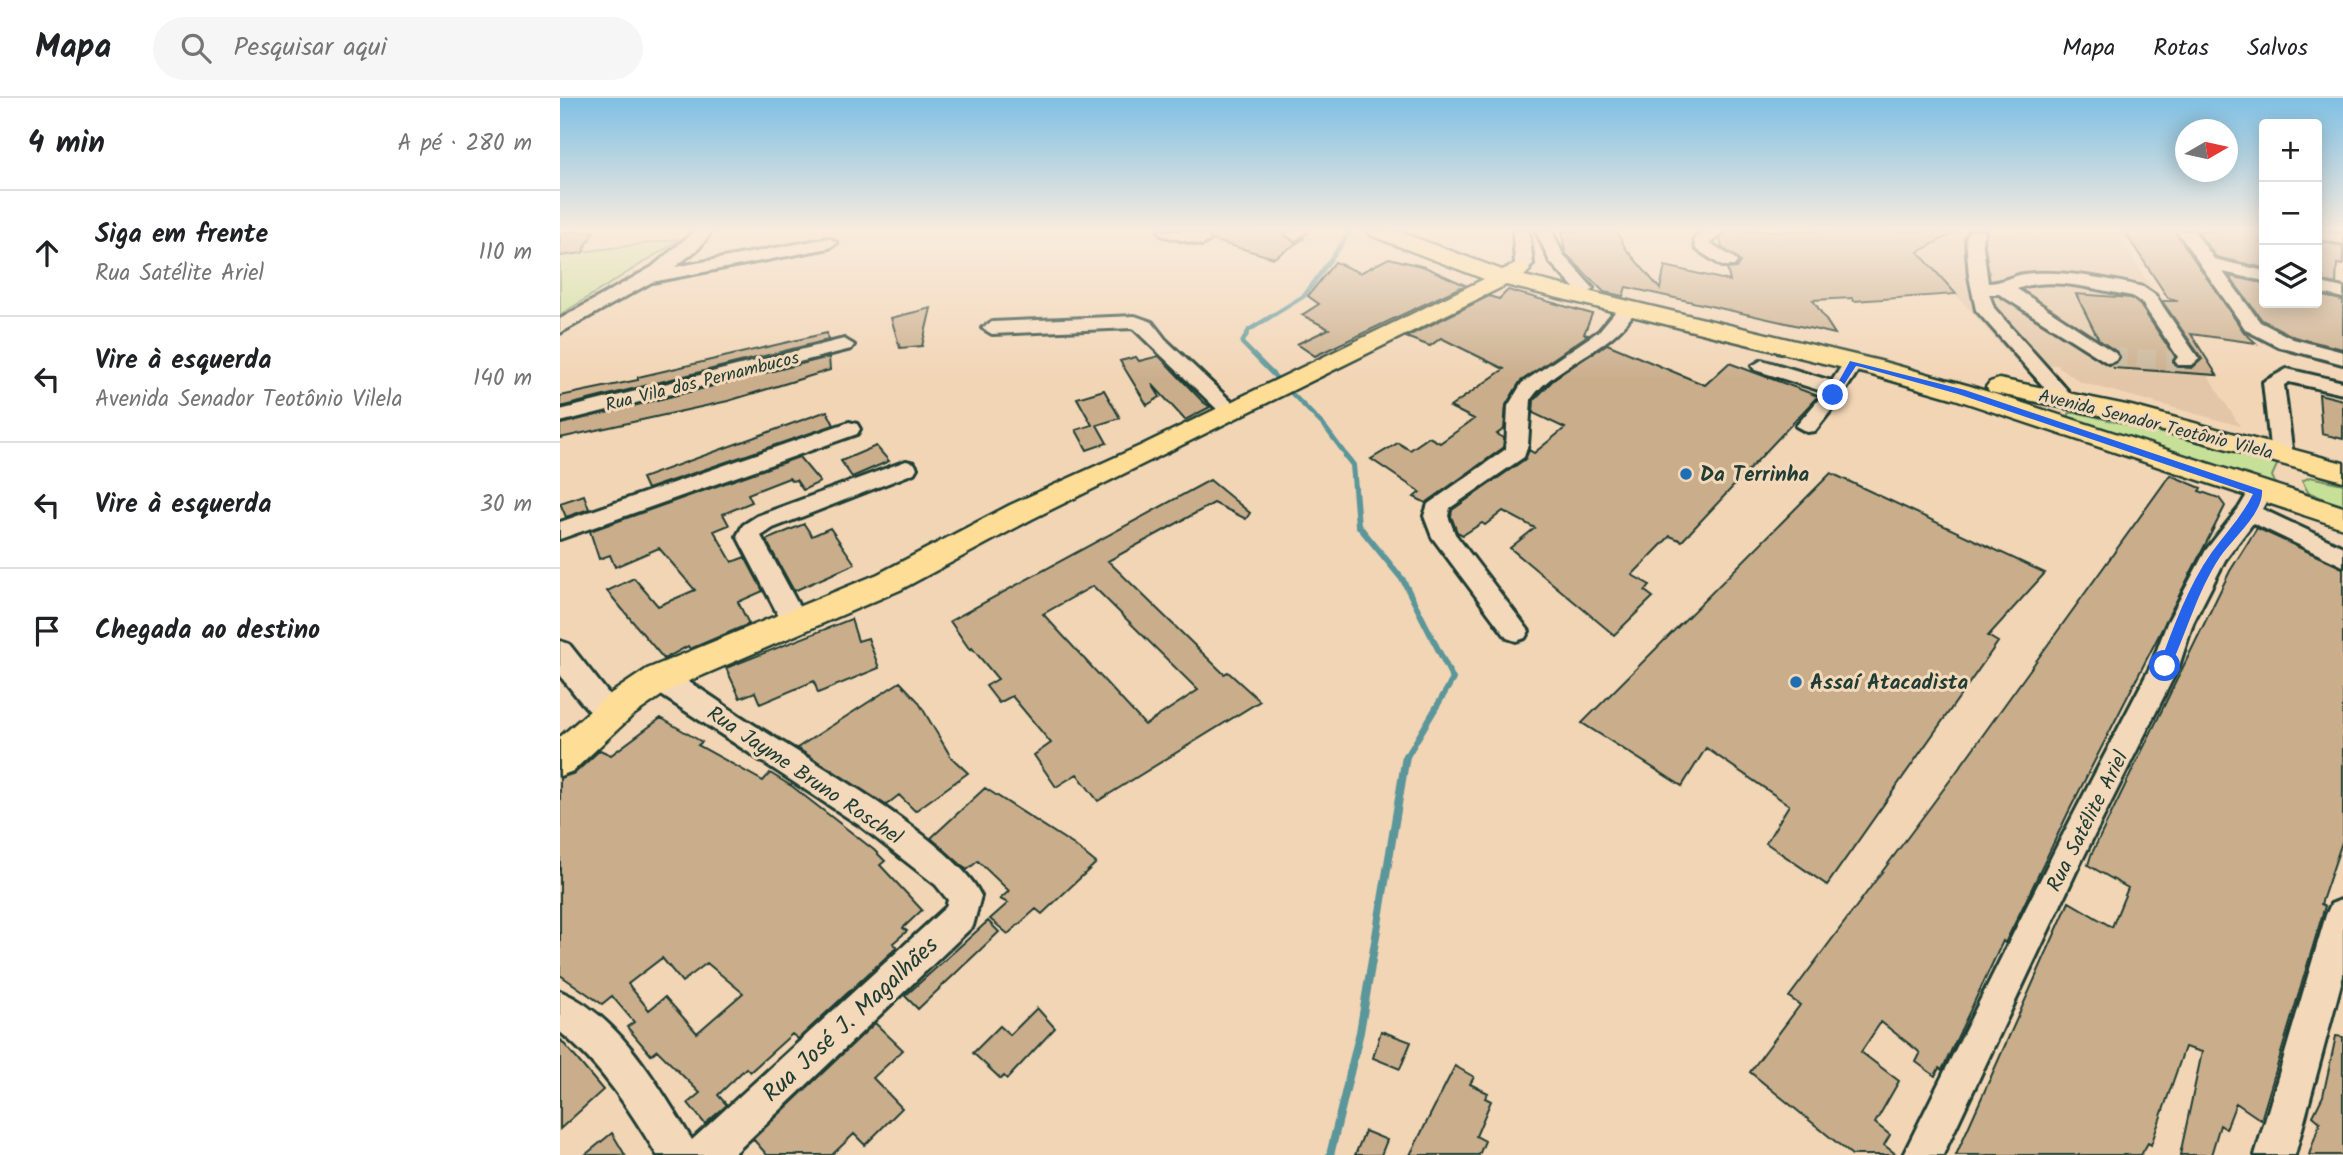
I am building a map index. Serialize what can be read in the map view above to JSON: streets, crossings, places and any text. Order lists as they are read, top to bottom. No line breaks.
{"streets":{"main road":["Avenida Senador Teotônio Vilela"],"street":["Rua Vila dos Pernambucos","Rua Jayme Bruno Roschel","Rua Satélite Ariel","Rua José J. Magalhães"]},"crossings":[["Avenida Senador Teotônio Vilela","Rua Satélite Ariel"],["Rua Jayme Bruno Roschel","Rua José J. Magalhães"]],"places":["Da Terrinha","Assaí Atacadista"],"north":"right","page":{"header":"Mapa","search":"Pesquisar aqui","nav":["Mapa","Rotas","Salvos"],"heading":["4 min","A pé · 280 m"],"map_buttons":["+","−"],"list":[["Siga em frente","Rua Satélite Ariel","110 m"],["Vire à esquerda","Avenida Senador Teotônio Vilela","140 m"],["Vire à esquerda","30 m"],"Chegada ao destino"]}}
